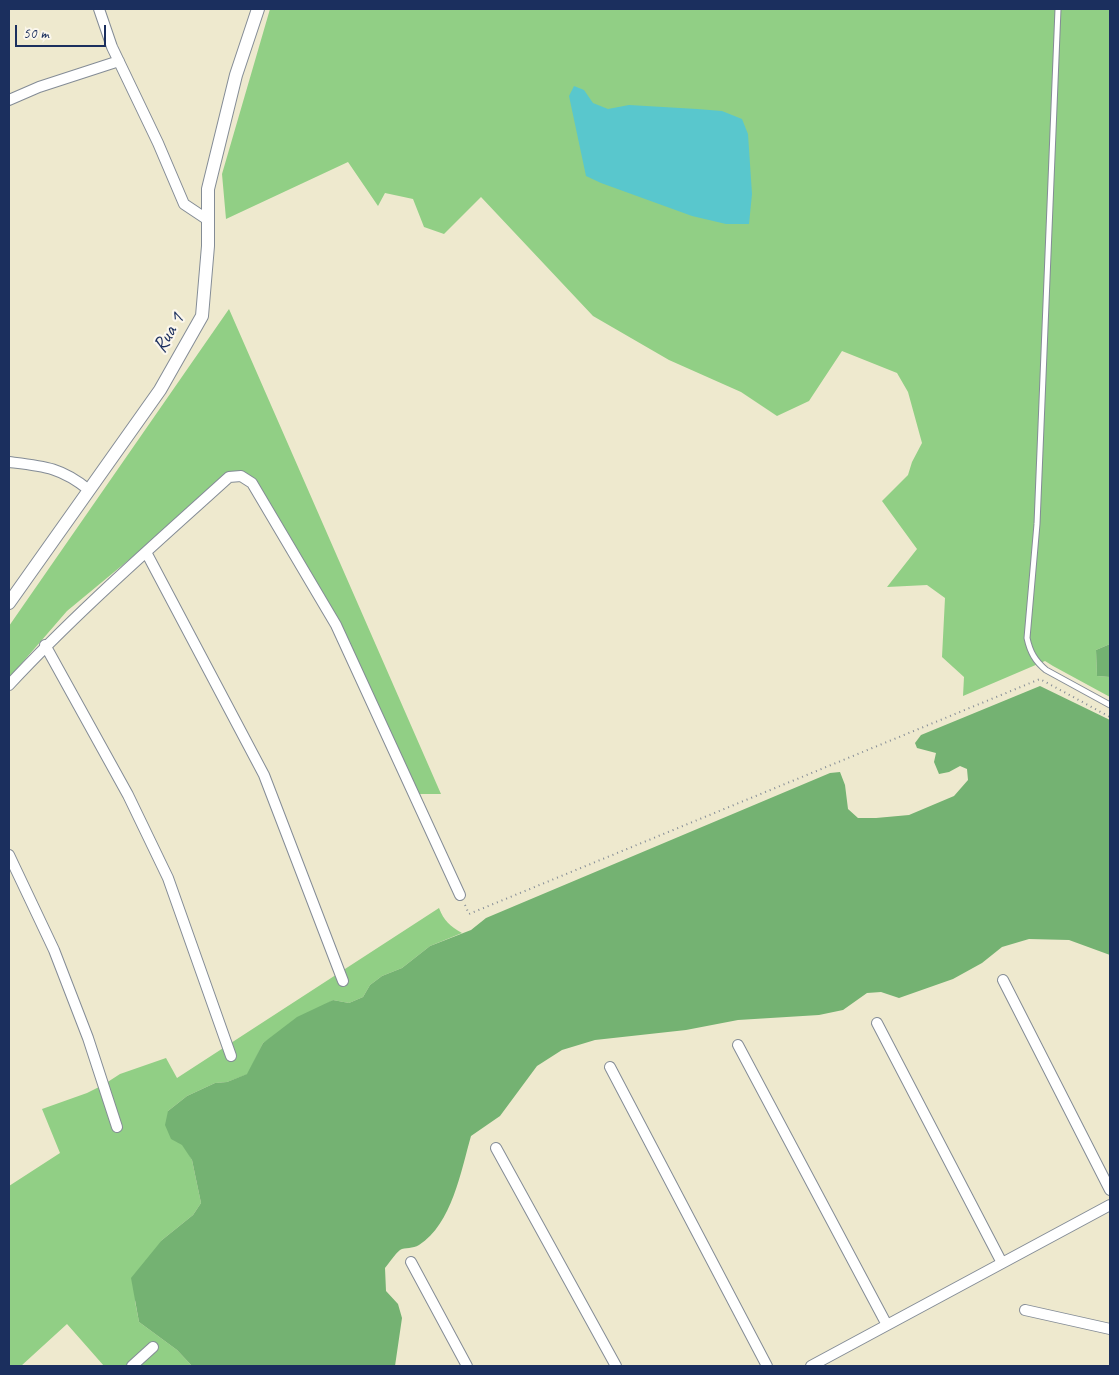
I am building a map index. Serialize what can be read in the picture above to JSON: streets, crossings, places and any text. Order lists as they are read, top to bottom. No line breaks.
{"streets":{"street":["Rua 1"]},"scale_bar":"50 m"}
